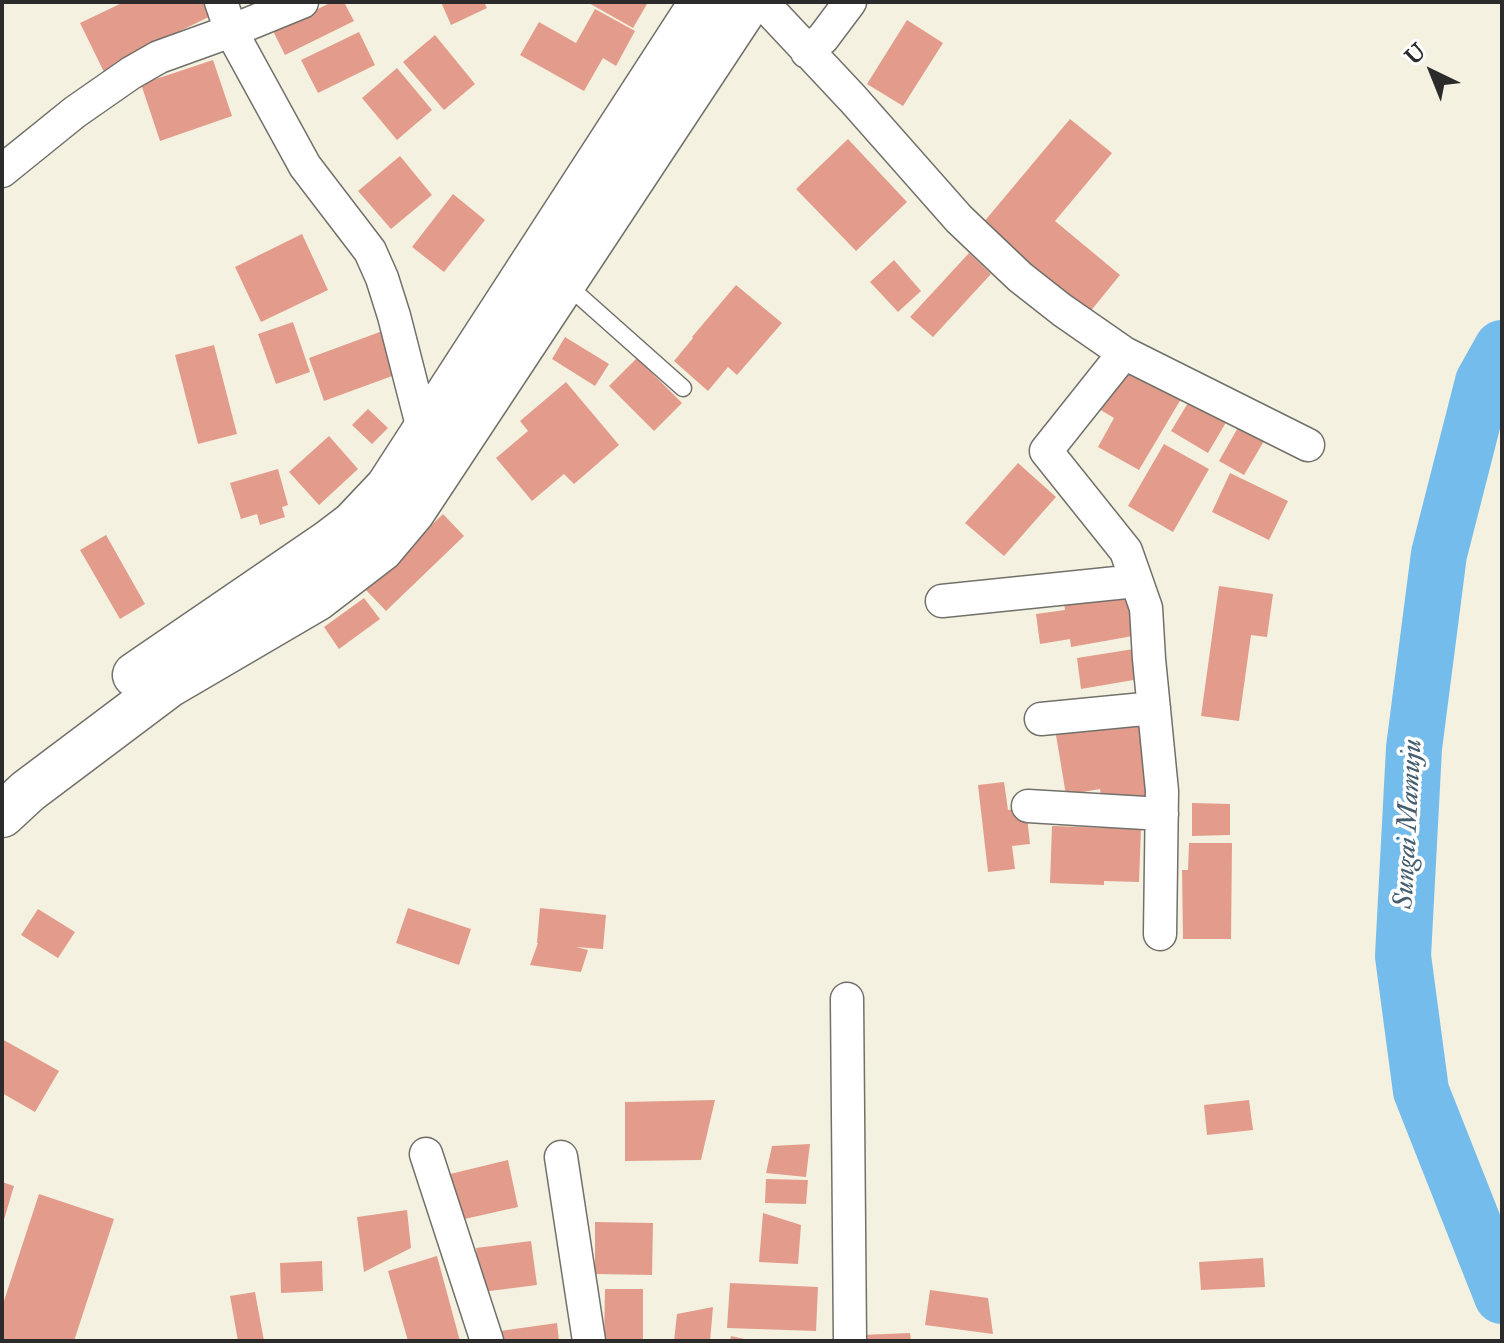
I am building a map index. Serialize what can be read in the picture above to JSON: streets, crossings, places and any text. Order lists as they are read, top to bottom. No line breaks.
{"water":["Sungai Mamuju"],"north":"top left"}
